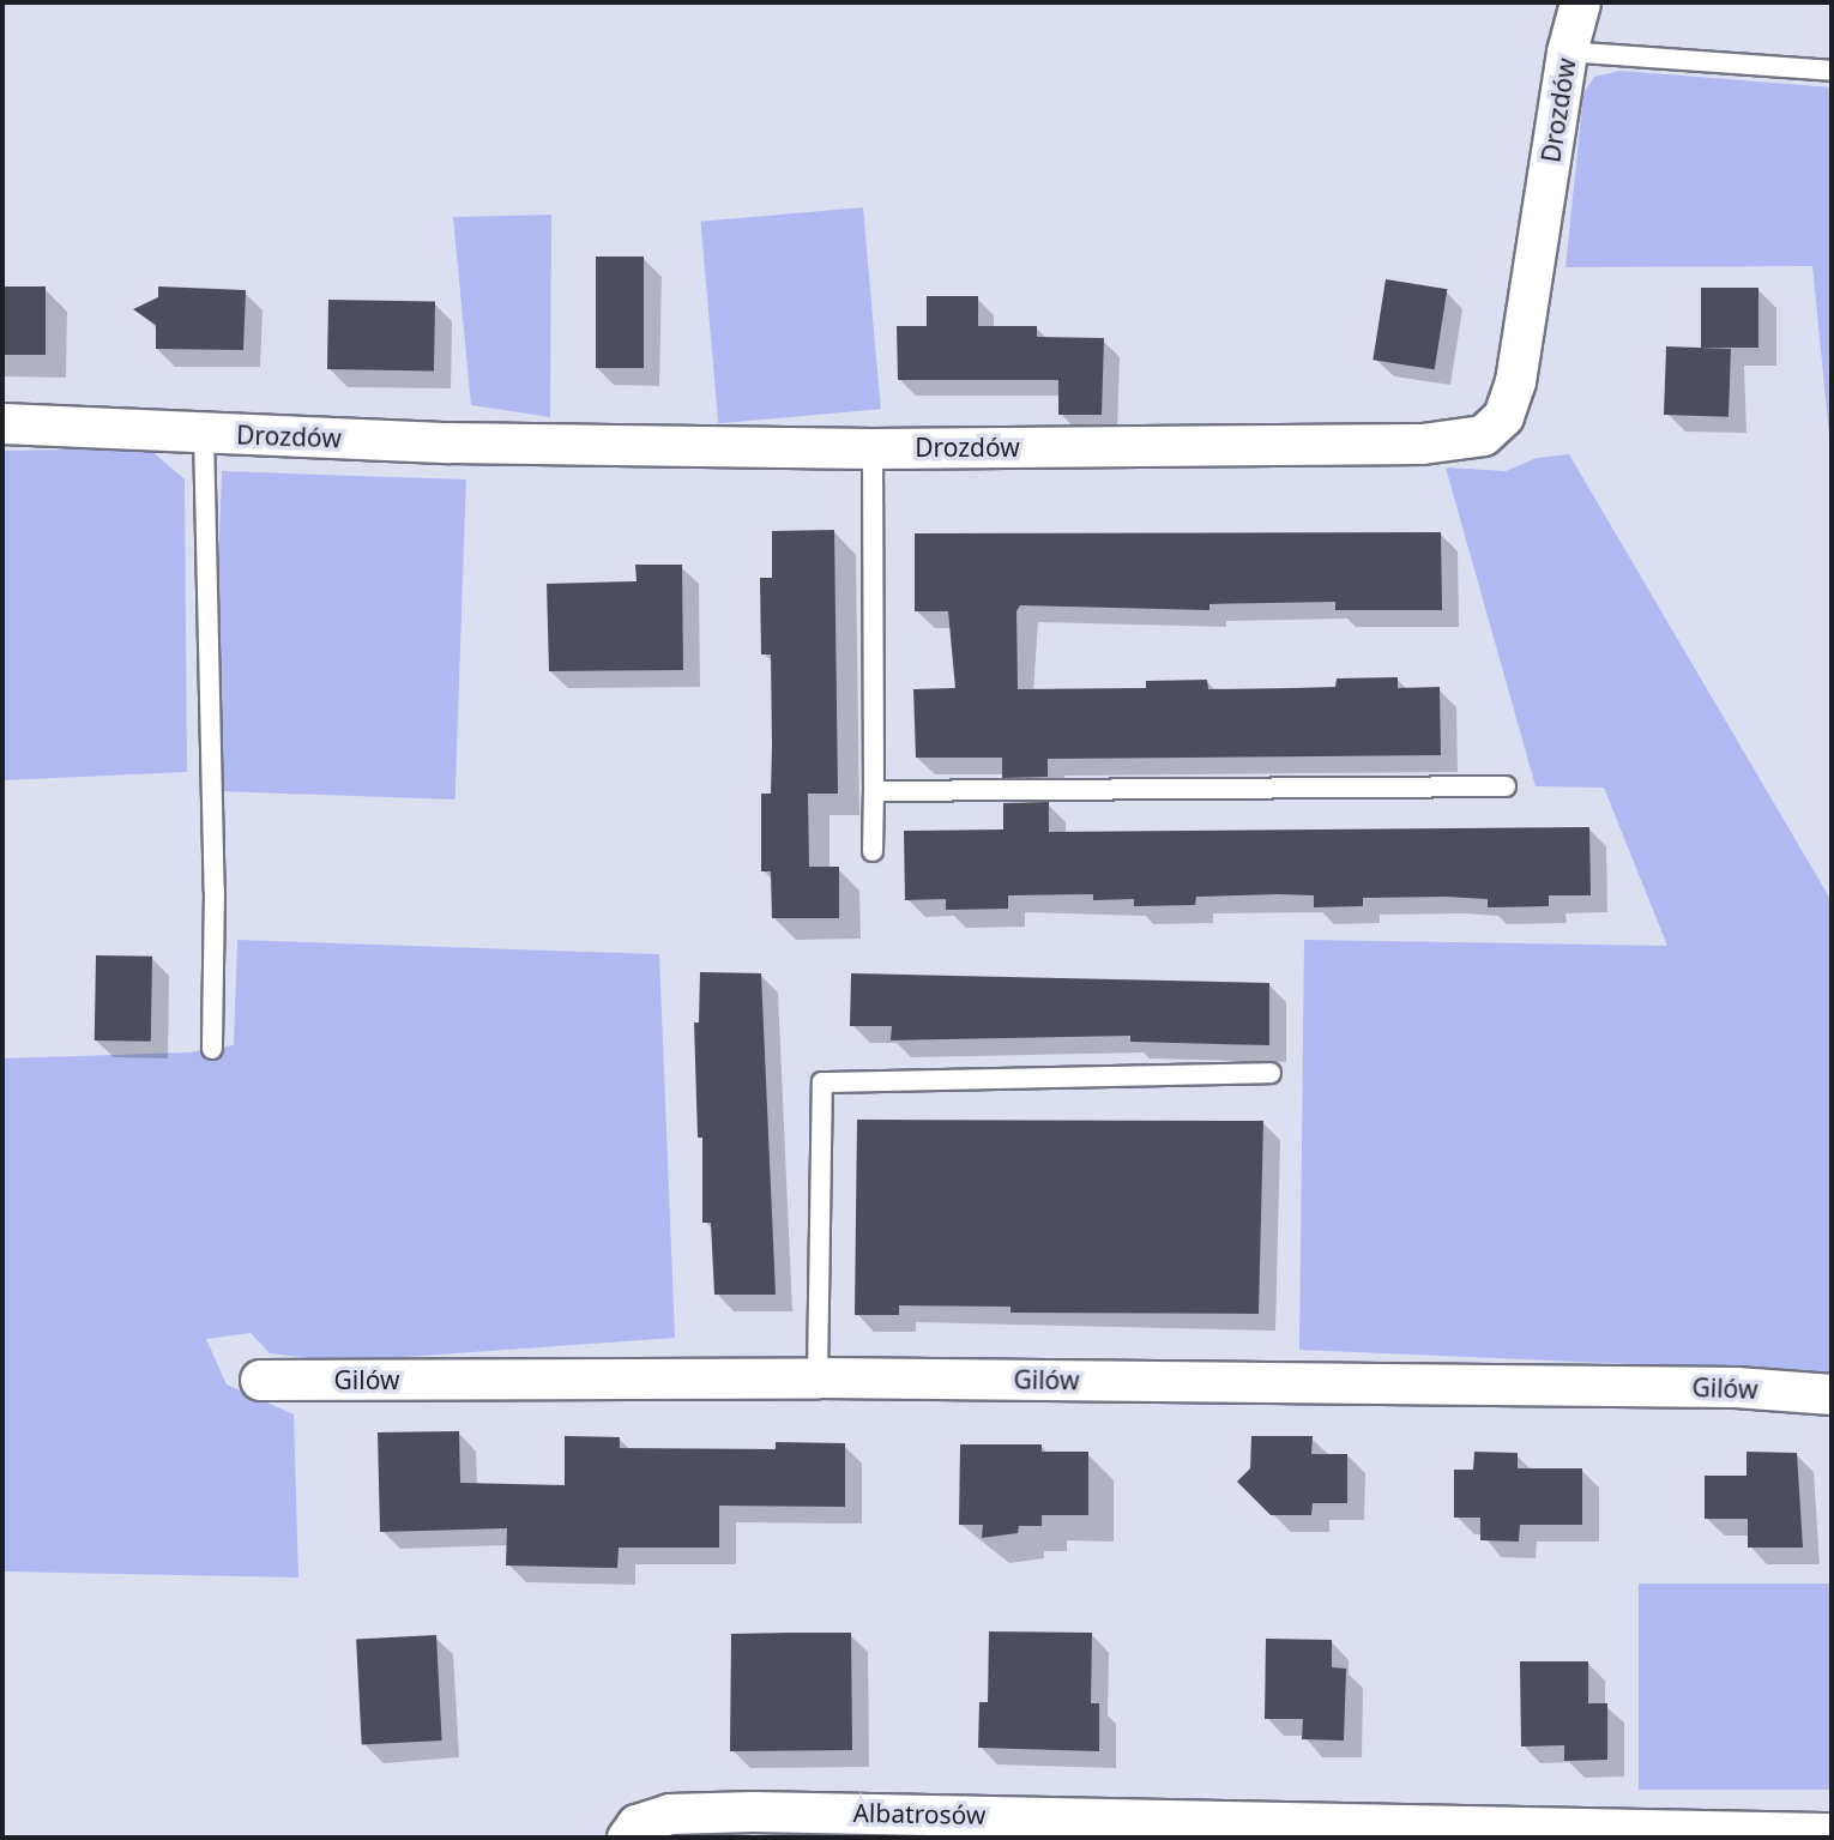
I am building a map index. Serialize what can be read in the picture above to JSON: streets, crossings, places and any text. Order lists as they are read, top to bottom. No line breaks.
{"streets":{"street":["Drozdów","Gilów","Albatrosów"]}}
